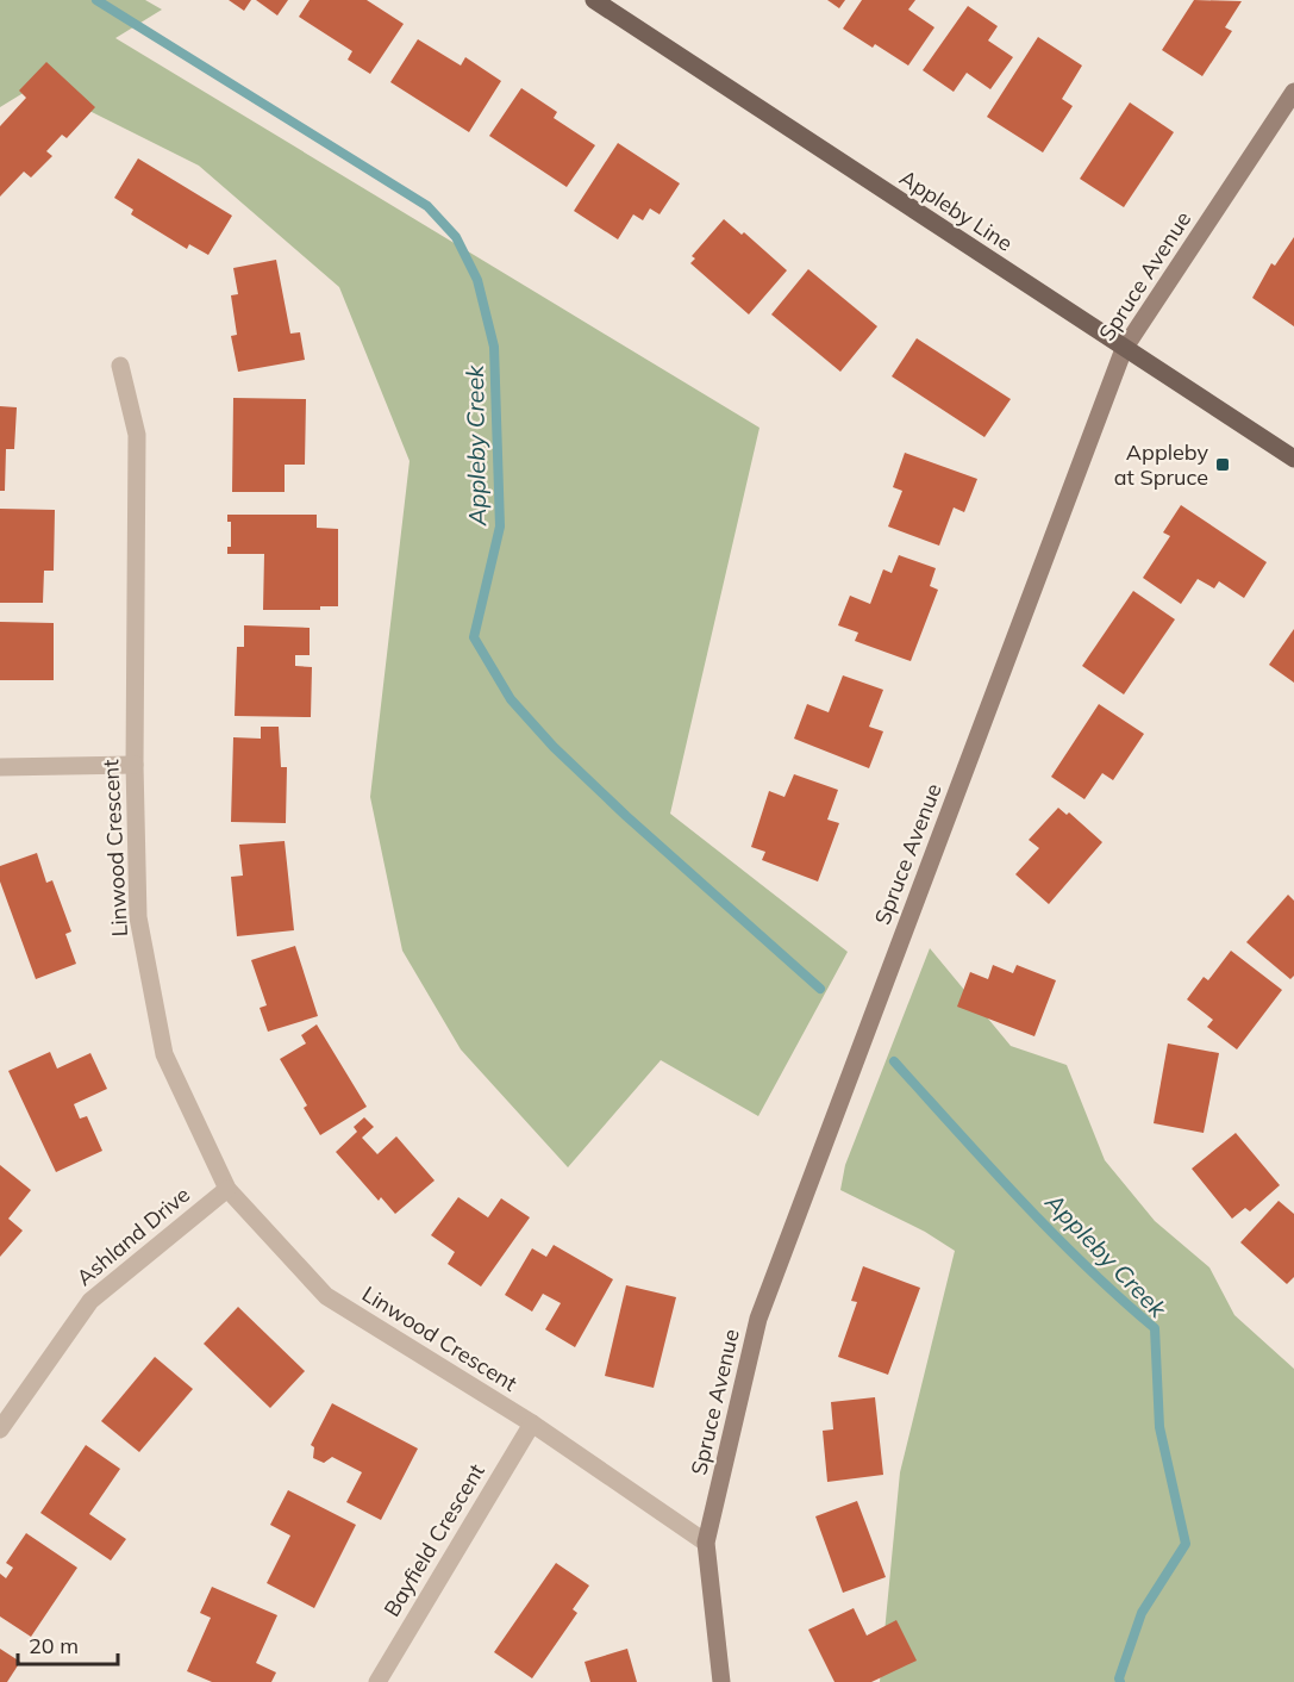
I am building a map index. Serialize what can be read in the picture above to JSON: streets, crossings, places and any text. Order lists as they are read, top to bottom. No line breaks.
{"streets":{"main road":["Appleby Line"],"street":["Spruce Avenue","Linwood Crescent","Ashland Drive","Bayfield Crescent"]},"crossings":[["Appleby Line","Spruce Avenue"],["Spruce Avenue","Linwood Crescent"],["Linwood Crescent","Ashland Drive"],["Linwood Crescent","Bayfield Crescent"]],"water":["Appleby Creek"],"places":{"transit":["Appleby at Spruce"]},"scale_bar":"20 m"}
